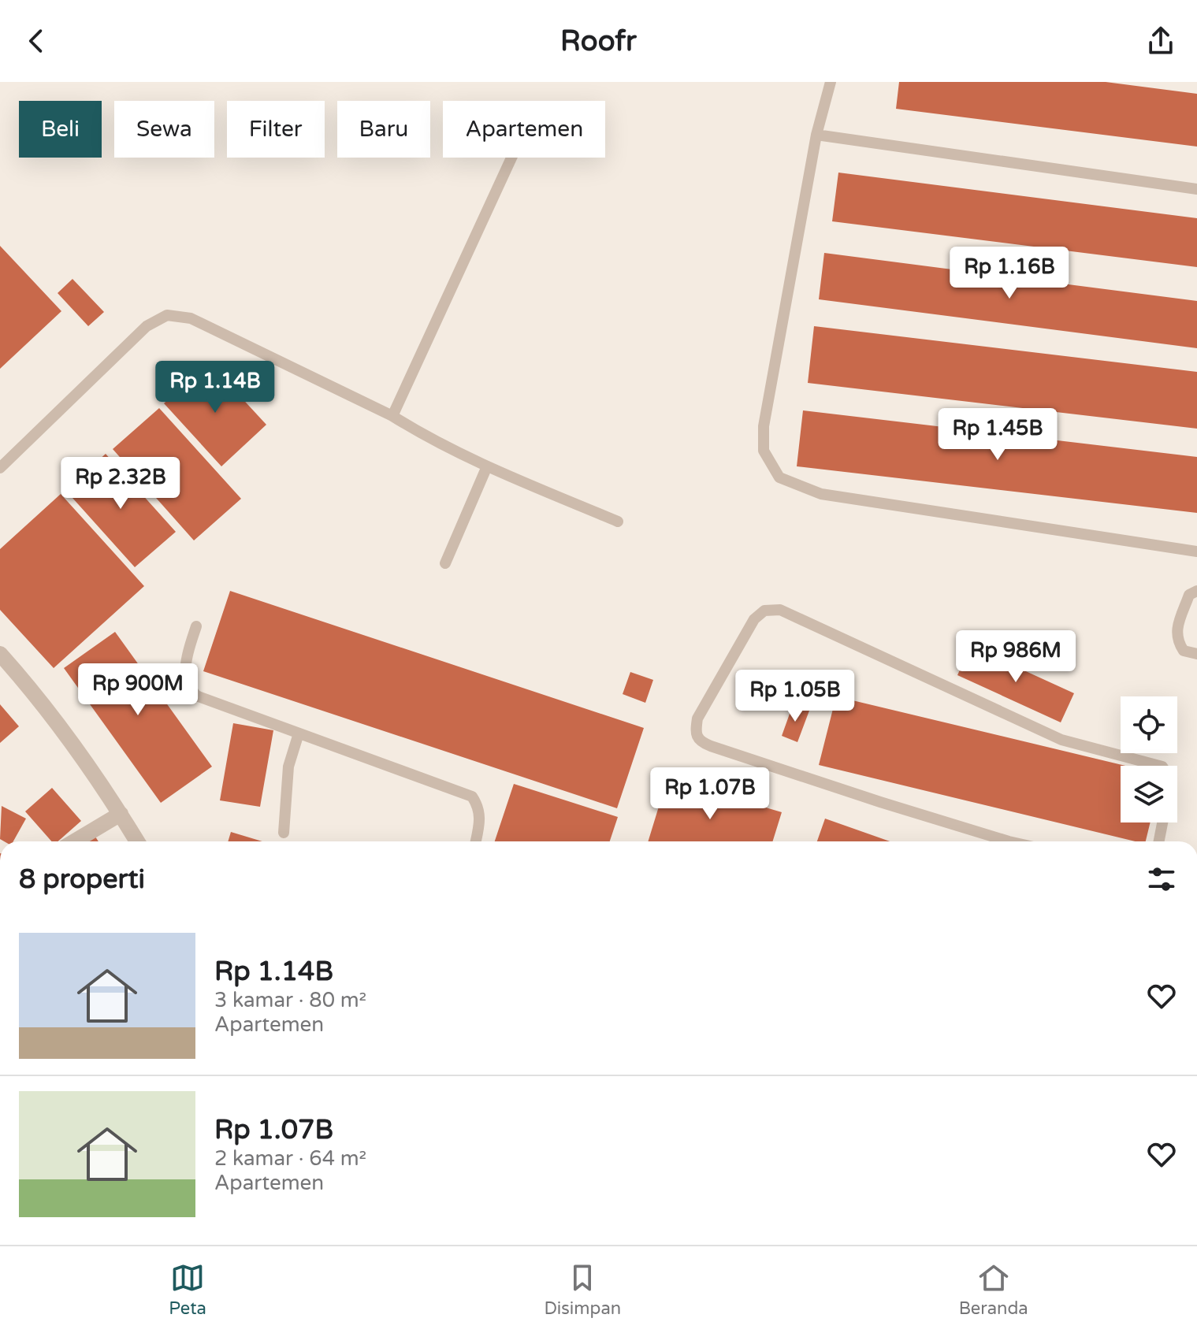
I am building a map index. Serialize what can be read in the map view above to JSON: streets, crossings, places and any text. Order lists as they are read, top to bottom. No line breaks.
{"page":{"header":"Roofr","chip":["Beli","Sewa","Filter","Baru","Apartemen"],"price":["Rp 1.16B","Rp 1.14B","Rp 1.45B","Rp 2.32B","Rp 986M","Rp 900M","Rp 1.05B","Rp 1.07B"],"heading":"8 properti","list":[{"name":"Rp 1.14B","note":"3 kamar · 80 m² · Apartemen"},{"name":"Rp 1.07B","note":"2 kamar · 64 m² · Apartemen"}],"tabs":["Peta","Disimpan","Beranda"]}}
